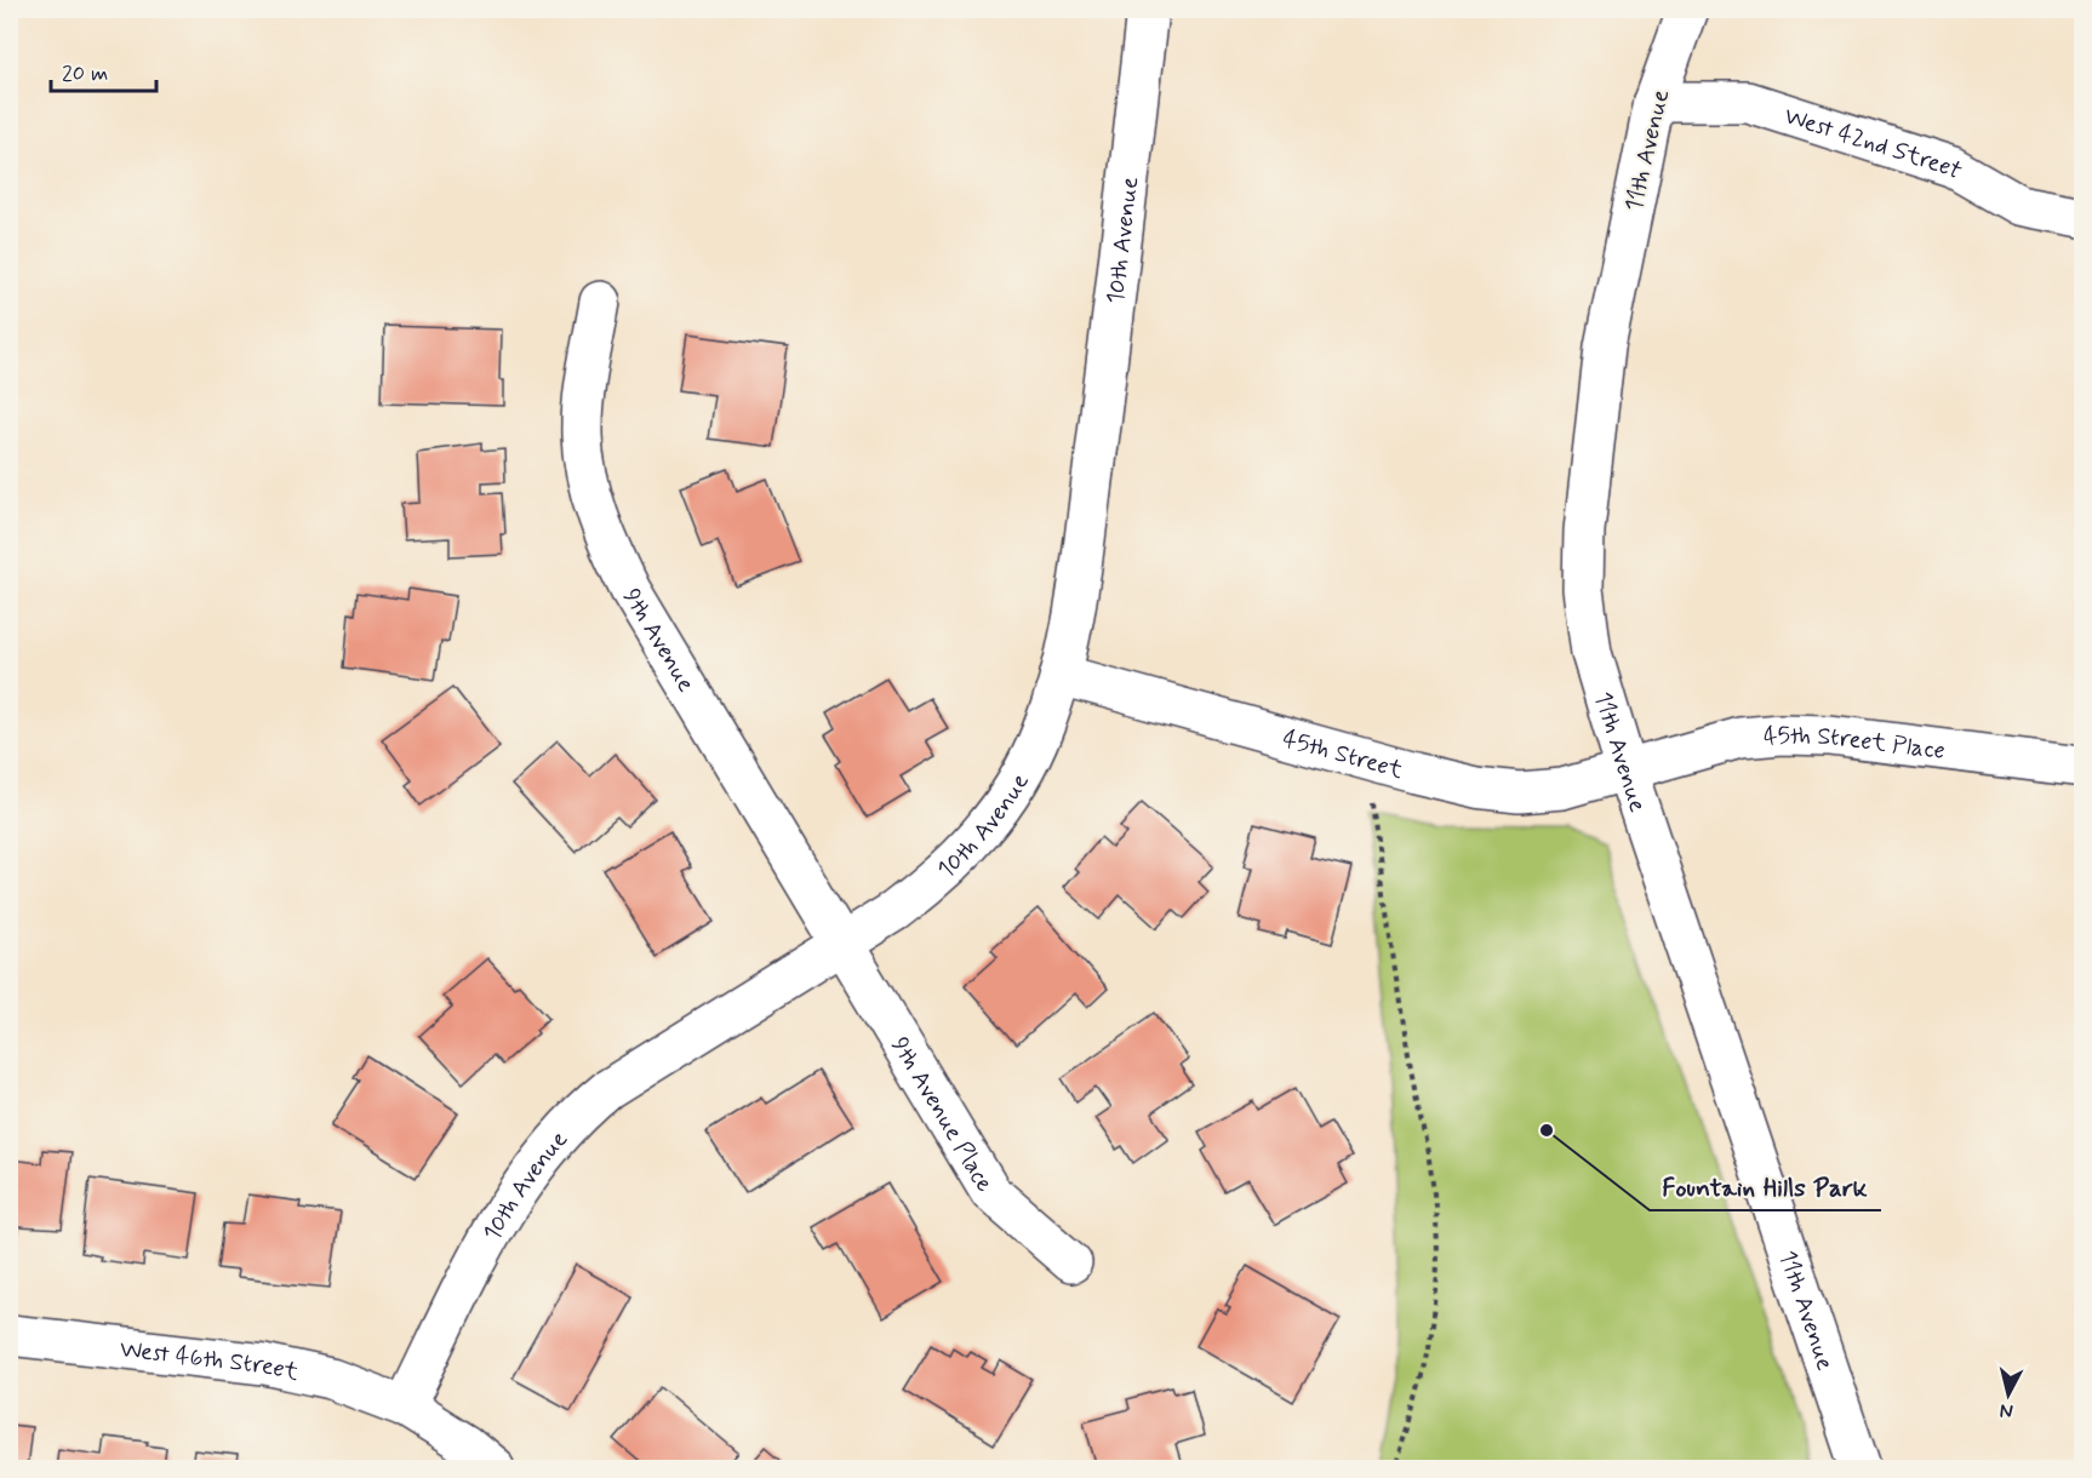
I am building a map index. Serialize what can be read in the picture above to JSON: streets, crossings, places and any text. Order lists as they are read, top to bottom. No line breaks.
{"streets":{"street":["West 42nd Street","11th Avenue","10th Avenue","9th Avenue","45th Street Place","45th Street","9th Avenue Place","West 46th Street"]},"crossings":[["West 42nd Street","11th Avenue"],["11th Avenue","45th Street Place"],["11th Avenue","45th Street"],["10th Avenue","9th Avenue"],["10th Avenue","45th Street"],["10th Avenue","9th Avenue Place"],["10th Avenue","West 46th Street"],["9th Avenue","9th Avenue Place"],["45th Street Place","45th Street"]],"places":["Fountain Hills Park"],"scale_bar":"20 m","north":"bottom"}
